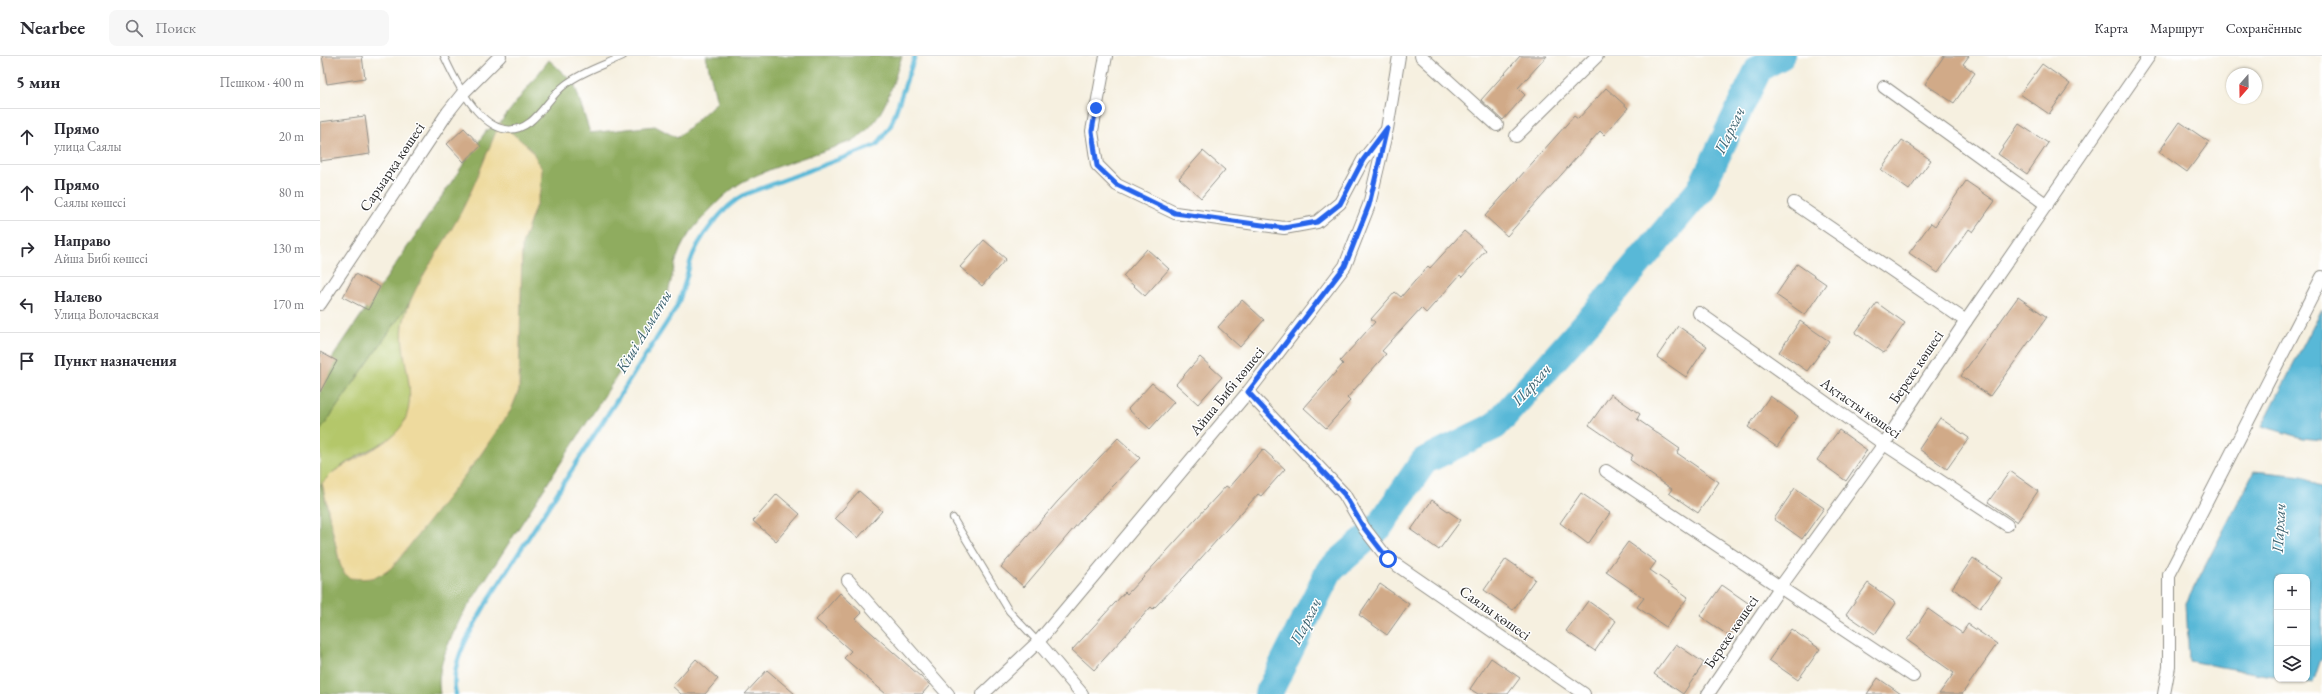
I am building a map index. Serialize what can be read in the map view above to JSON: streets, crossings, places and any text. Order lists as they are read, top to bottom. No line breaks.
{"streets":{"street":["Сарыарқа көшесі","Береке көшесі","Айша Бибі көшесі","Ақтасты көшесі","Саялы көшесі"]},"crossings":[["Береке көшесі","Ақтасты көшесі"],["Айша Бибі көшесі","Саялы көшесі"]],"water":["Пархач","Кіші Алматы"],"north":"bottom","page":{"header":"Nearbee","search":"Поиск","nav":["Карта","Маршрут","Сохранённые"],"heading":["5 мин","Пешком · 400 m"],"list":[["Прямо","улица Саялы","20 m"],["Прямо","Саялы көшесі","80 m"],["Направо","Айша Бибі көшесі","130 m"],["Налево","Улица Волочаевская","170 m"],"Пункт назначения"],"map_buttons":["+","−"]}}
